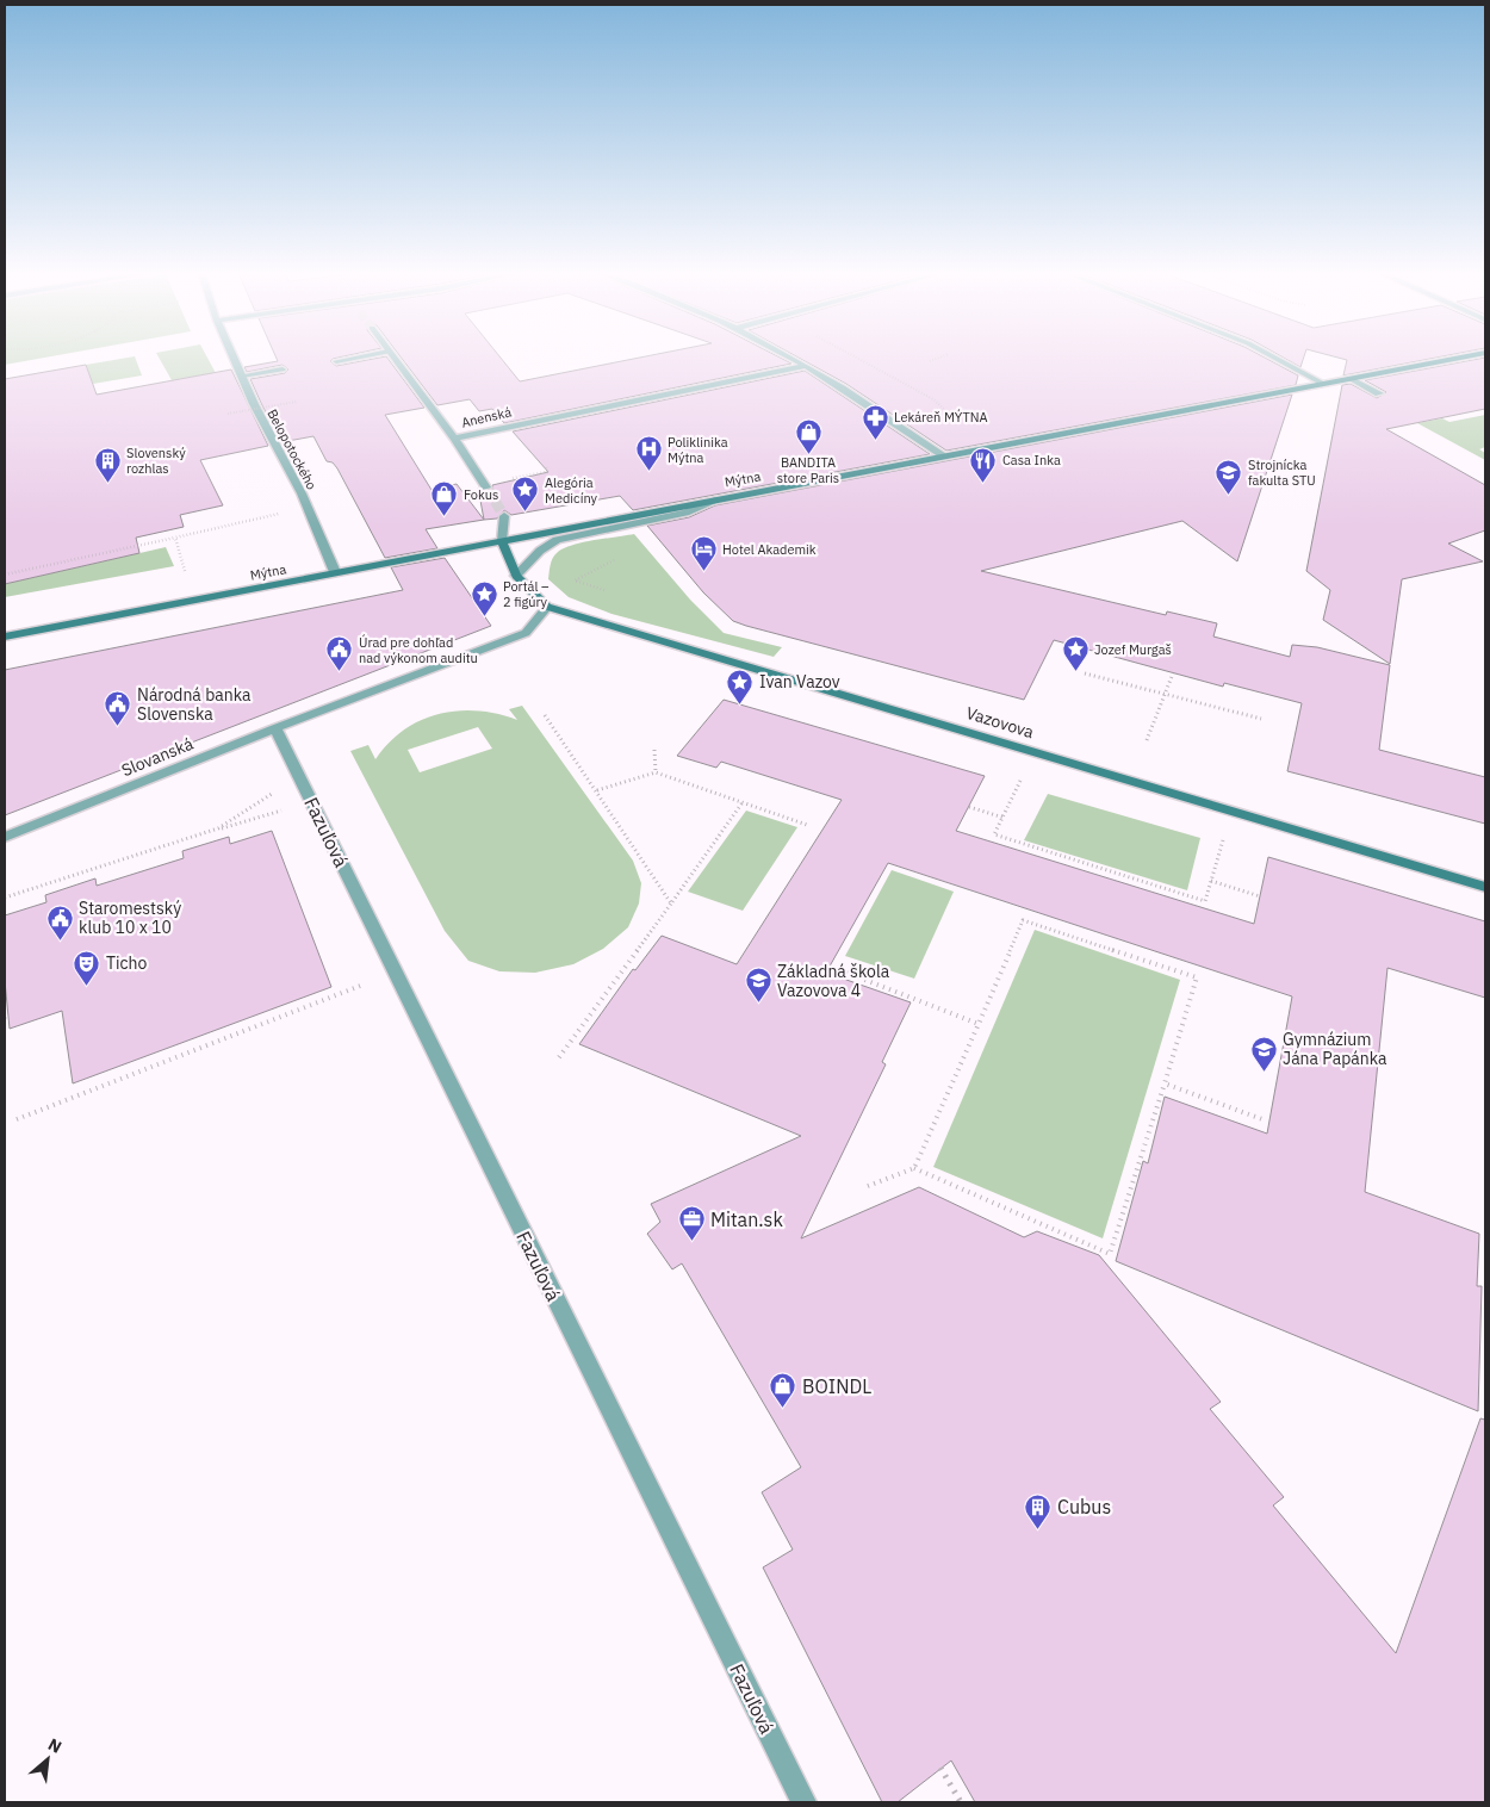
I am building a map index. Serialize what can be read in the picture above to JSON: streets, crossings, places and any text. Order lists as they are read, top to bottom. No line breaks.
{"streets":{"main road":["Mýtna","Vazovova"],"street":["Anenská","Belopotockého","Slovanská","Fazuľová"]},"crossings":[["Belopotockého","Mýtna"],["Mýtna","Vazovova"],["Vazovova","Slovanská"],["Slovanská","Fazuľová"]],"places":{"pharmacy":["Lekáreň MÝTNA"],"shop":["BANDITA store Paris","Fokus","BOINDL"],"hospital":["Poliklinika Mýtna"],"building":["Slovenský rozhlas","Cubus"],"restaurant":["Casa Inka"],"school or university":["Strojnícka fakulta STU","Základná škola Vazovova 4","Gymnázium Jána Papánka"],"place":["Alegória Medicíny","Portál – 2 figúry","Jozef Murgaš","Ivan Vazov"],"hotel":["Hotel Akademik"],"public building":["Úrad pre dohľad nad výkonom auditu","Národná banka Slovenska","Staromestský klub 10 x 10"],"theatre":["Ticho"],"office":["Mitan.sk"]},"north":"top right"}
